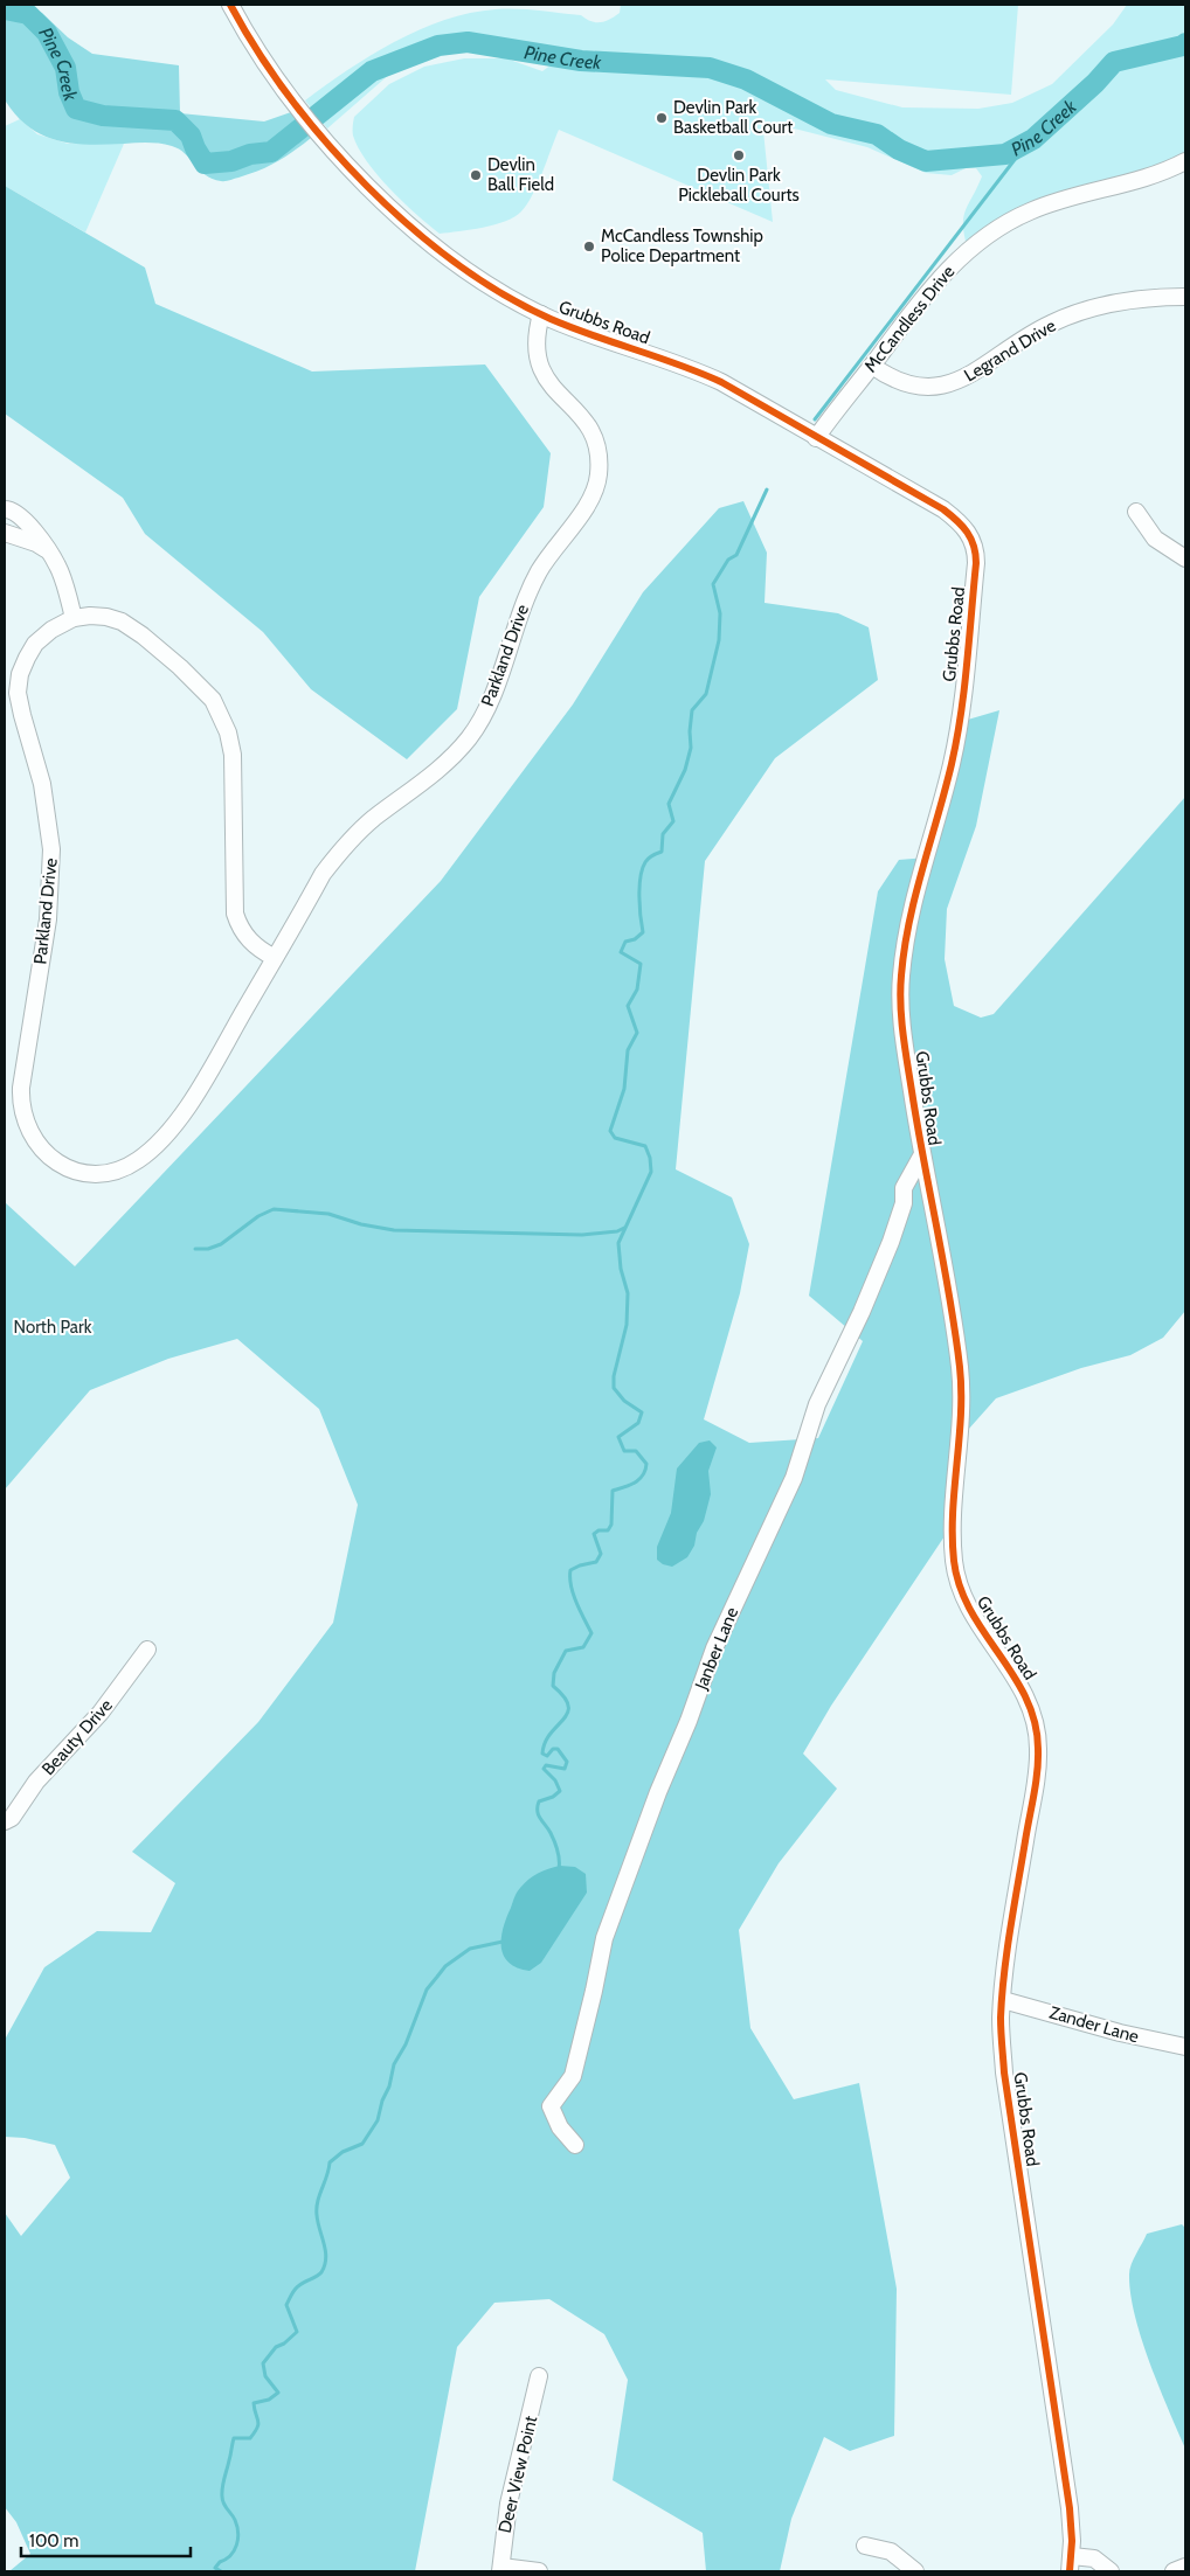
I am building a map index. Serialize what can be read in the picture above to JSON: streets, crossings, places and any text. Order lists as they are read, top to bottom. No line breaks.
{"streets":{"street":["McCandless Drive","Grubbs Road","Legrand Drive","Parkland Drive","Janber Lane","Beauty Drive","Zander Lane","Deer View Point"]},"crossings":[["McCandless Drive","Grubbs Road"],["McCandless Drive","Legrand Drive"],["Grubbs Road","Parkland Drive"],["Grubbs Road","Janber Lane"],["Grubbs Road","Zander Lane"]],"water":["Pine Creek"],"parks":["North Park"],"places":["Devlin Park Basketball Court","Devlin Park Pickleball Courts","Devlin Ball Field","McCandless Township Police Department"],"scale_bar":"100 m"}
